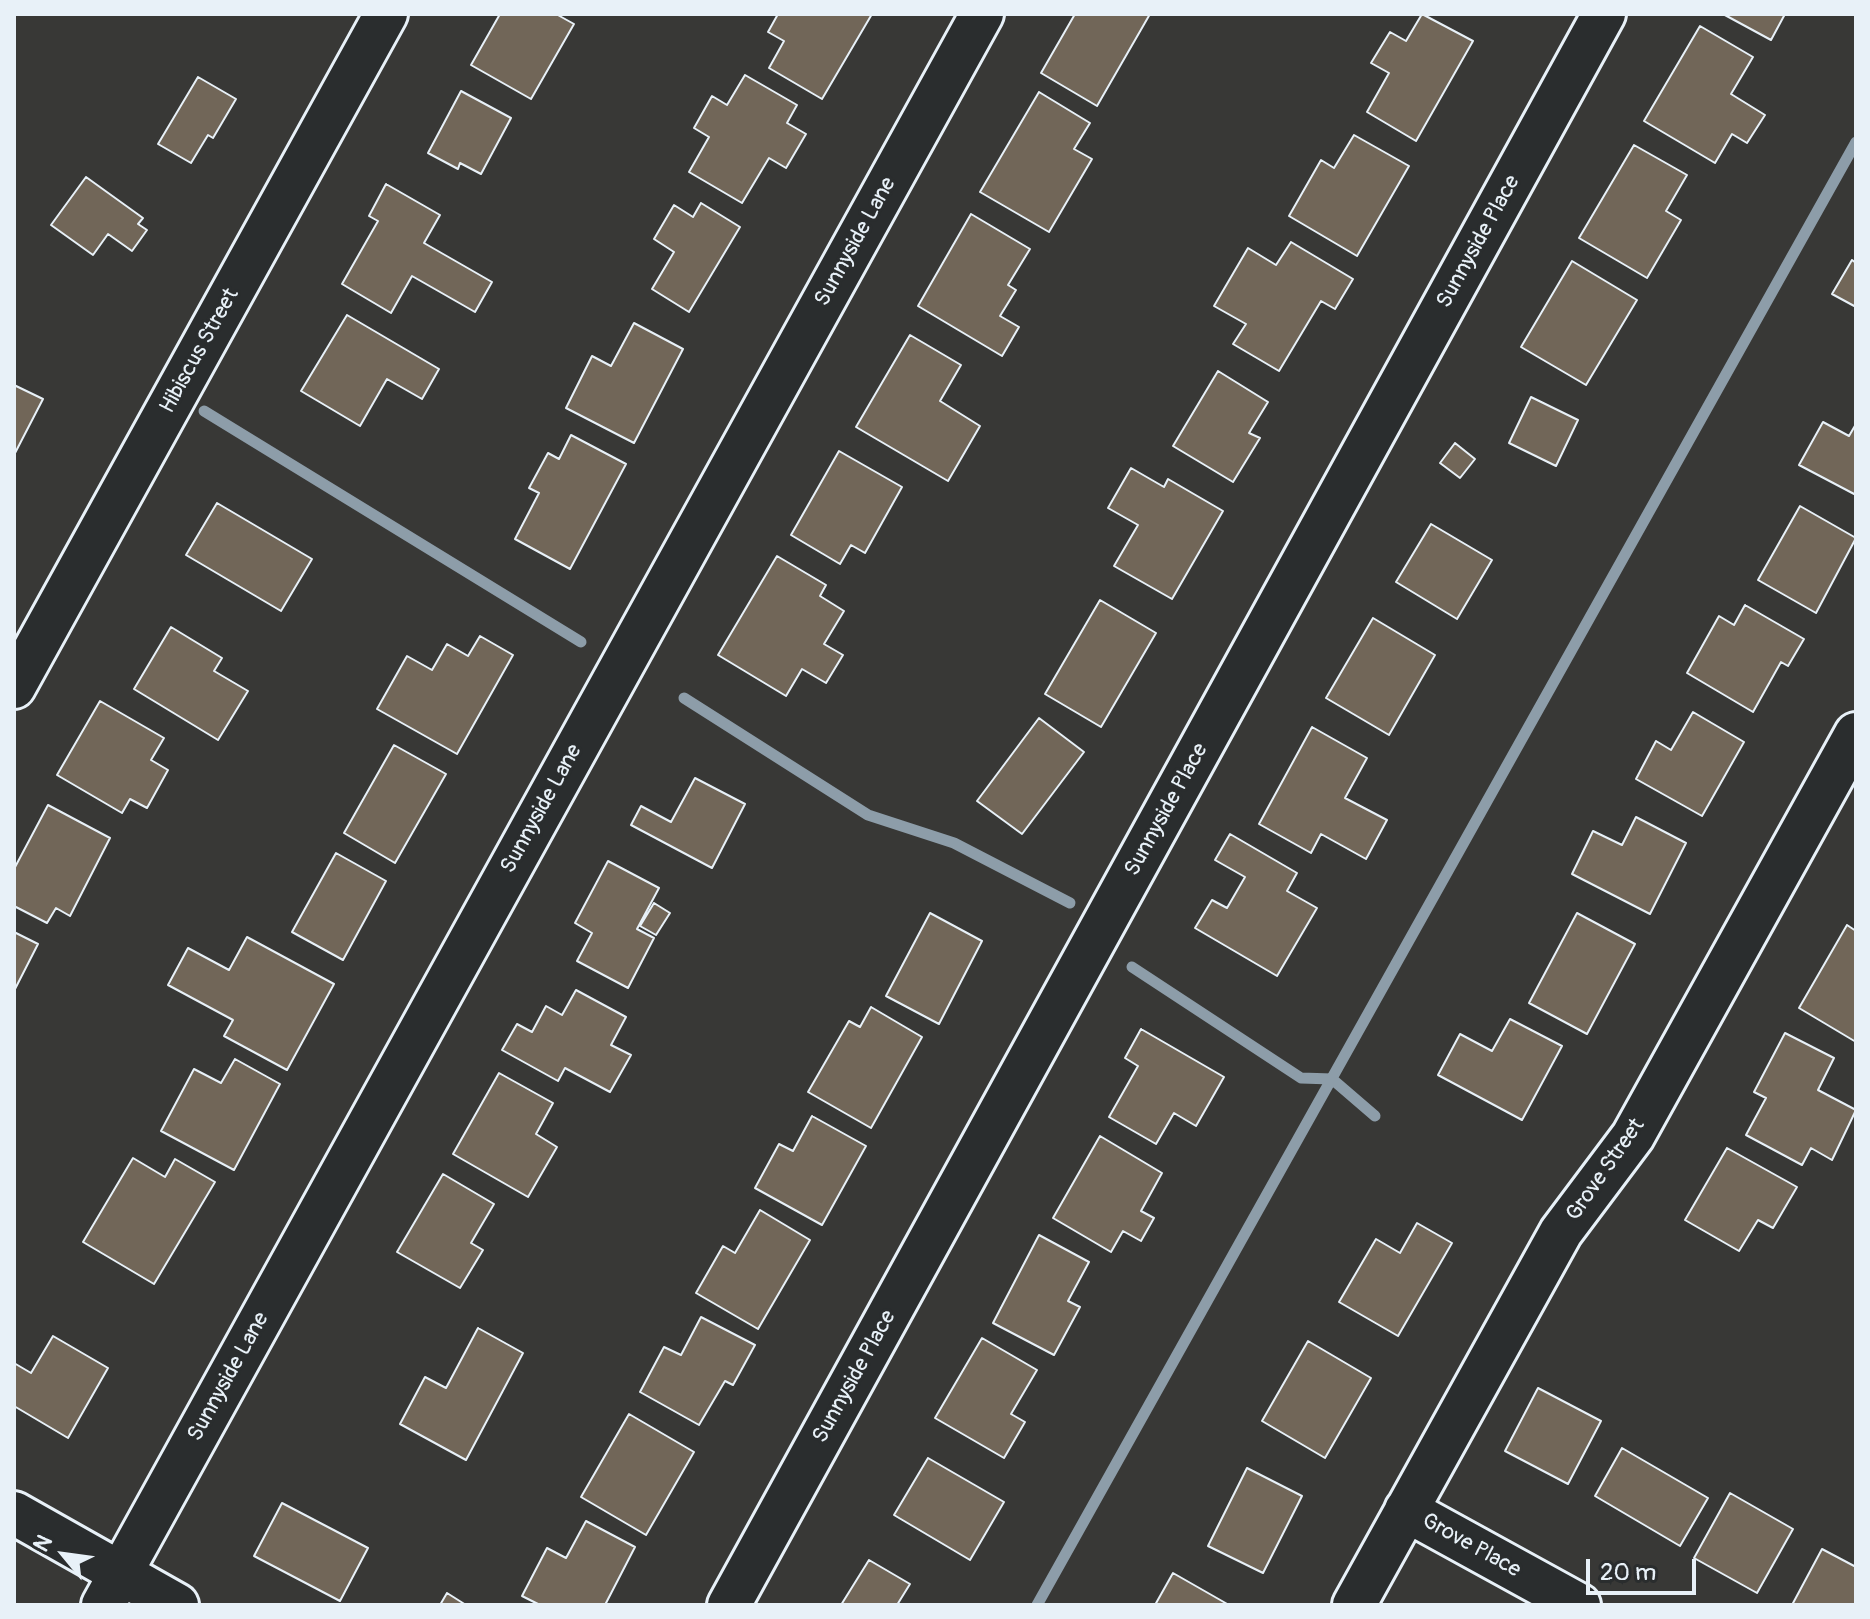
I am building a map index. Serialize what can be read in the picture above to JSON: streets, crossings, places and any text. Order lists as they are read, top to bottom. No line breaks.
{"streets":{"street":["Sunnyside Lane","Sunnyside Place","Hibiscus Street","Grove Street","Grove Place"]},"crossings":[["Grove Street","Grove Place"]],"scale_bar":"20 m","north":"top left"}
